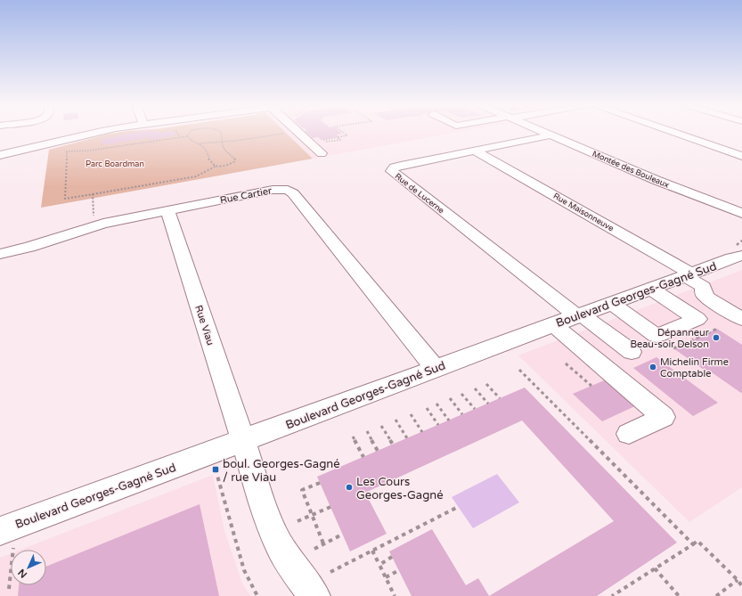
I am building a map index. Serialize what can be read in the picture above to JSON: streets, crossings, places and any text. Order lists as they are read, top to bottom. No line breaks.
{"streets":{"street":["Montée des Bouleaux","Rue de Lucerne","Rue Cartier","Rue Maisonneuve","Boulevard Georges-Gagné Sud","Rue Viau"]},"crossings":[["Montée des Bouleaux","Rue de Lucerne"],["Rue de Lucerne","Rue Maisonneuve"],["Rue de Lucerne","Boulevard Georges-Gagné Sud"],["Rue Cartier","Boulevard Georges-Gagné Sud"],["Rue Cartier","Rue Viau"],["Rue Maisonneuve","Boulevard Georges-Gagné Sud"],["Boulevard Georges-Gagné Sud","Rue Viau"]],"parks":["Parc Boardman"],"places":{"other":["Dépanneur Beau-soir Delson","Michelin Firme Comptable","Les Cours Georges-Gagné"],"transit":["boul. Georges-Gagné / rue Viau"]},"north":"bottom left"}
